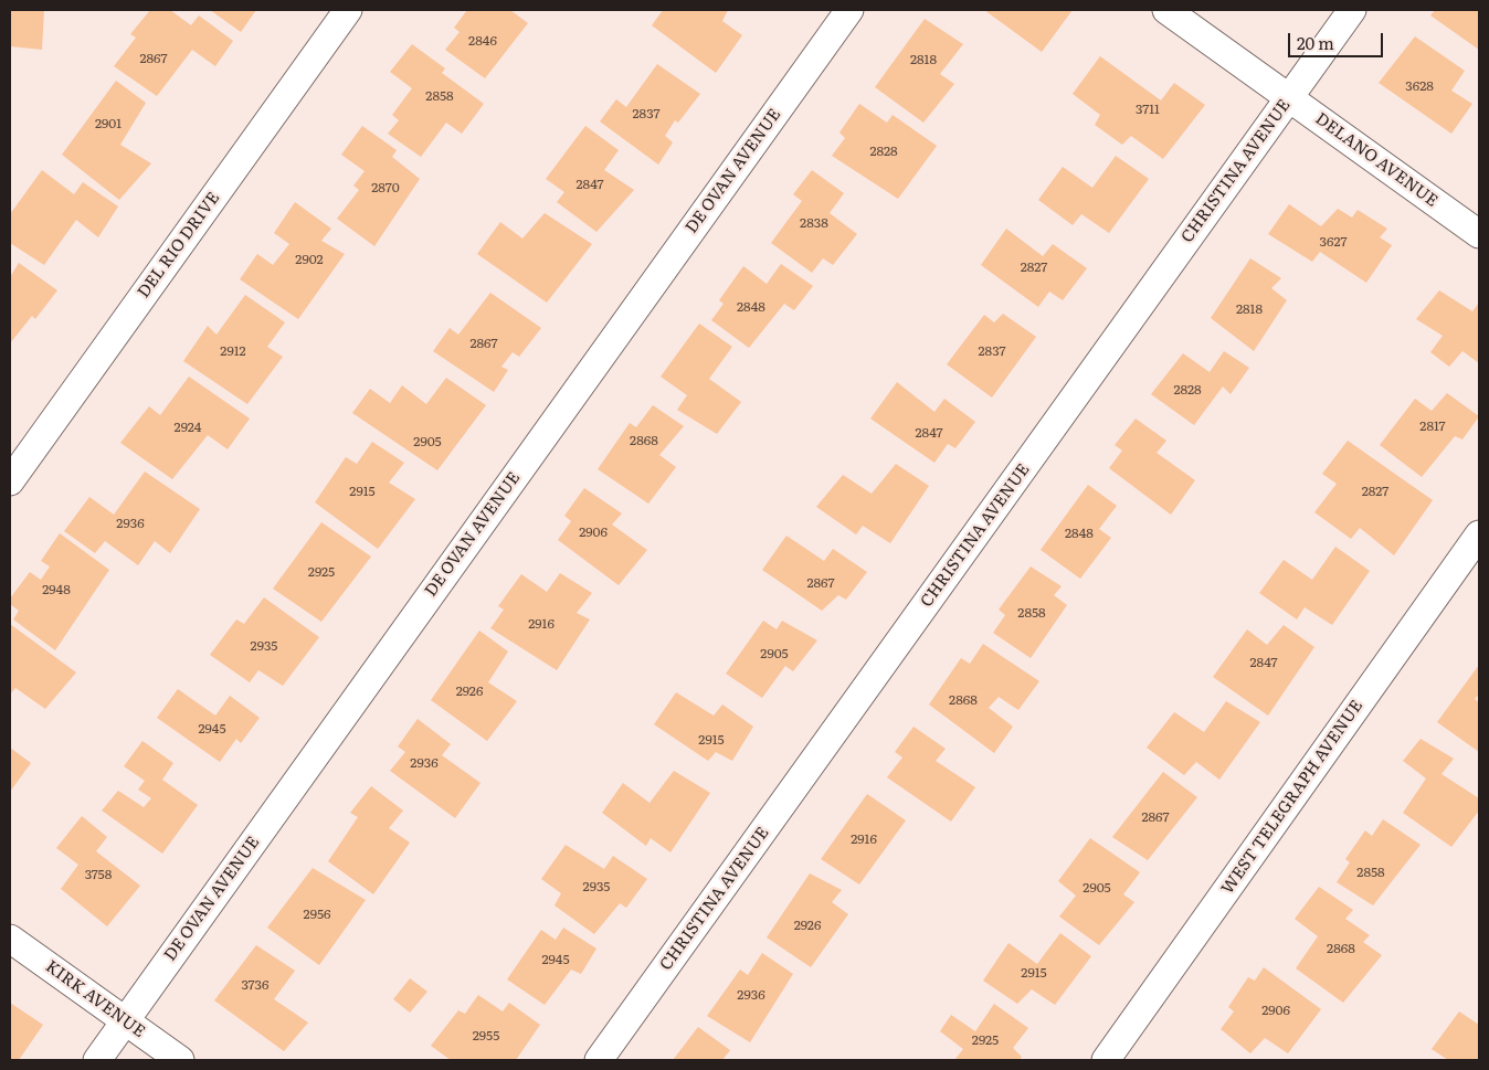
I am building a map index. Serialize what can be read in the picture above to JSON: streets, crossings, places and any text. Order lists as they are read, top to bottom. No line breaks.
{"streets":{"street":["DELANO AVENUE","DE OVAN AVENUE","CHRISTINA AVENUE","DEL RIO DRIVE","WEST TELEGRAPH AVENUE","KIRK AVENUE"]},"crossings":[["DELANO AVENUE","CHRISTINA AVENUE"],["DE OVAN AVENUE","KIRK AVENUE"]],"house_numbers":["2846","2867","2818","3628","2858","3711","2837","2901","2828","2847","2870","2838","3627","2902","2827","2848","2818","2867","2912","2837","2828","2817","2924","2847","2868","2905","2915","2827","2936","2906","2848","2925","2867","2948","2858","2916","2935","2905","2847","2926","2868","2945","2915","2936","2867","2916","2858","3758","2935","2905","2956","2926","2868","2945","2915","3736","2936","2906","2955","2925"],"scale_bar":"20 m"}
